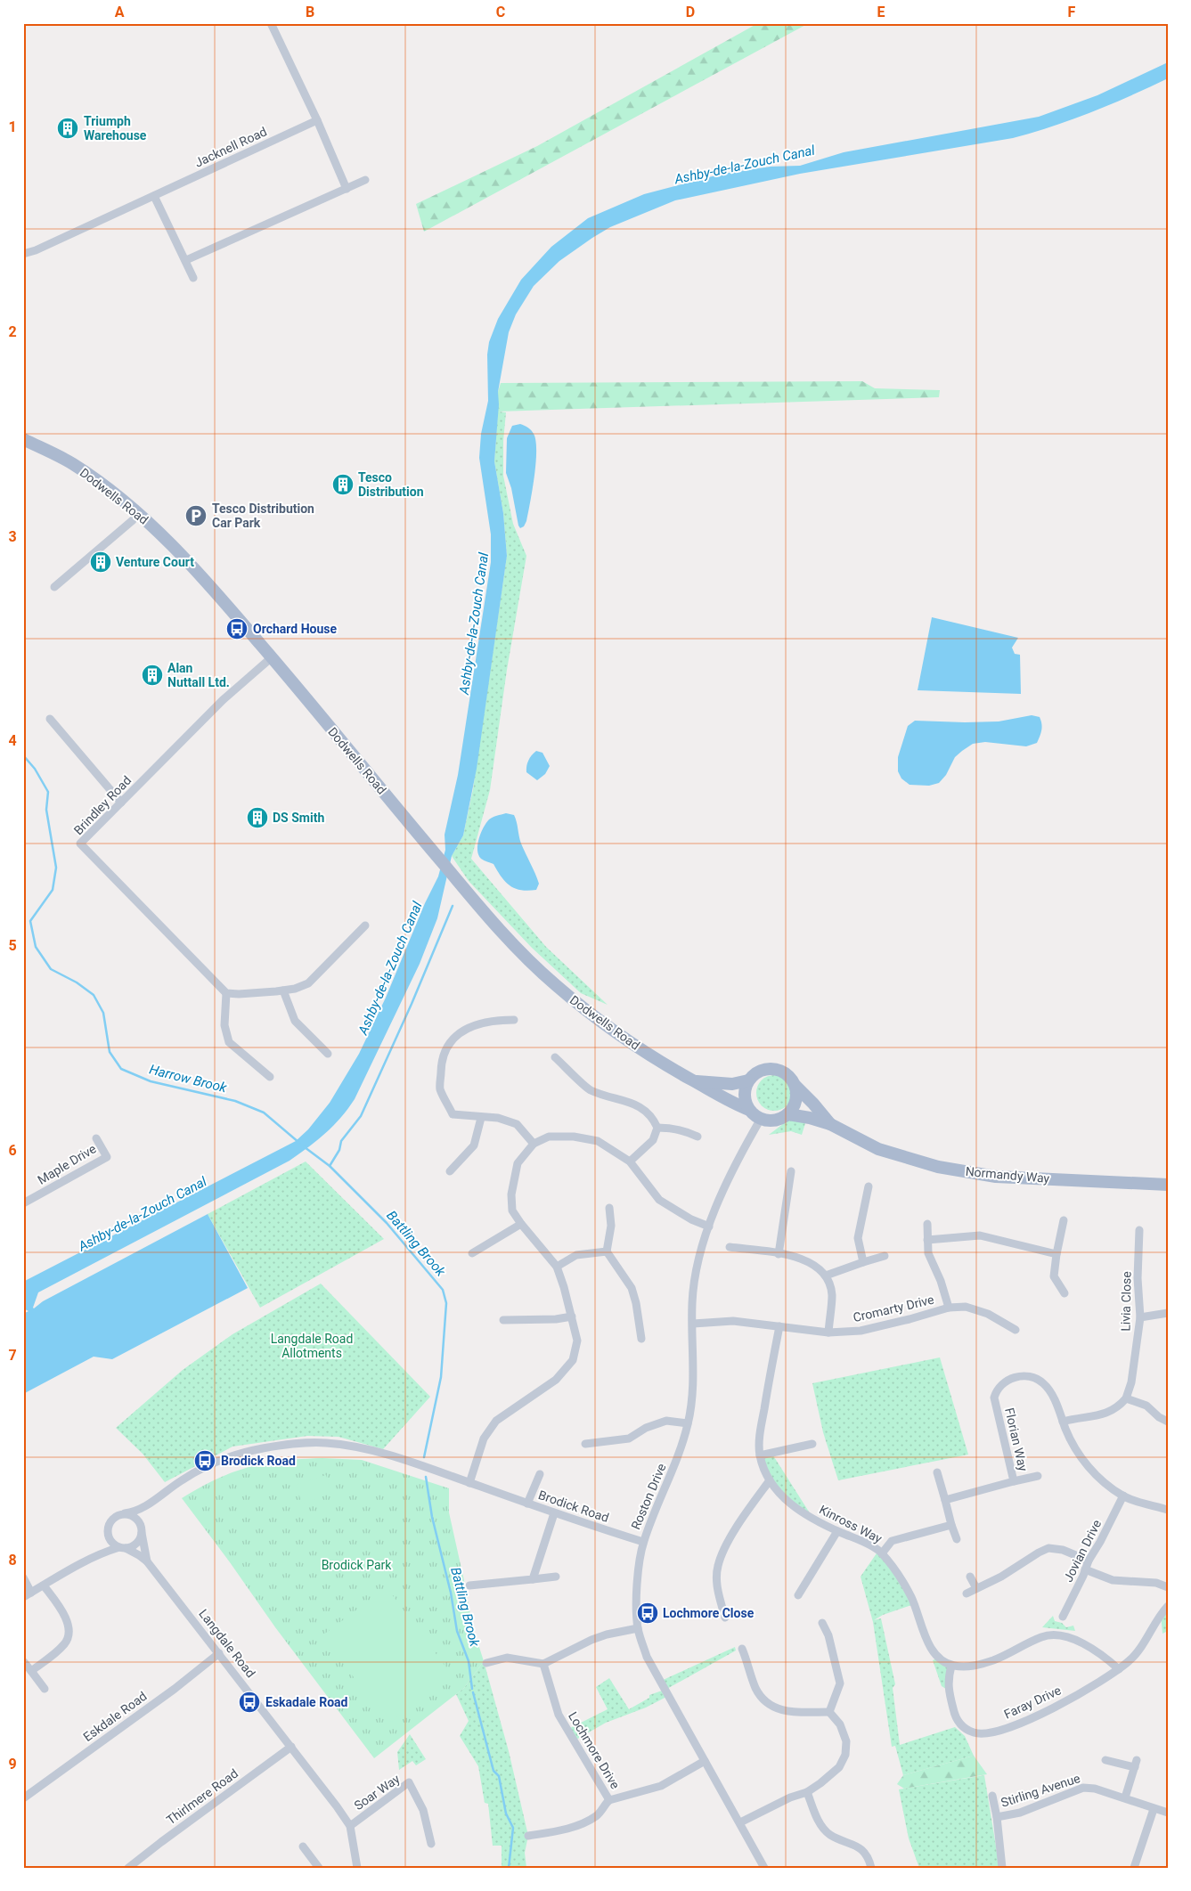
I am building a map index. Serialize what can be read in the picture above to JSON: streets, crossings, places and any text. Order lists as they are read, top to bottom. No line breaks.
{"streets":{"main road":["Dodwells Road","Normandy Way"],"street":["Jacknell Road","Brindley Road","Maple Drive","Livia Close","Cromarty Drive","Florian Way","Roston Drive","Brodick Road","Kinross Way","Jovian Drive","Langdale Road","Faray Drive","Eskdale Road","Lochmore Drive","Stirling Avenue","Soar Way","Thirlmere Road"]},"crossings":[["Dodwells Road","Brindley Road"],["Dodwells Road","Normandy Way"],["Dodwells Road","Roston Drive"],["Normandy Way","Roston Drive"],["Cromarty Drive","Roston Drive"],["Cromarty Drive","Kinross Way"],["Florian Way","Jovian Drive"],["Roston Drive","Brodick Road"],["Roston Drive","Lochmore Drive"],["Brodick Road","Langdale Road"],["Kinross Way","Faray Drive"],["Langdale Road","Eskdale Road"],["Langdale Road","Soar Way"],["Langdale Road","Thirlmere Road"]],"water":["Ashby-de-la-Zouch Canal","Harrow Brook","Battling Brook"],"parks":["Langdale Road Allotments","Brodick Park"],"places":{"building":["Triumph Warehouse","Tesco Distribution","Venture Court","Alan Nuttall Ltd.","DS Smith"],"parking":["Tesco Distribution Car Park"],"bus stop":["Orchard House","Brodick Road","Lochmore Close","Eskadale Road"]},"grid":{"columns":["A","B","C","D","E","F"],"rows":["1","2","3","4","5","6","7","8","9"]}}
